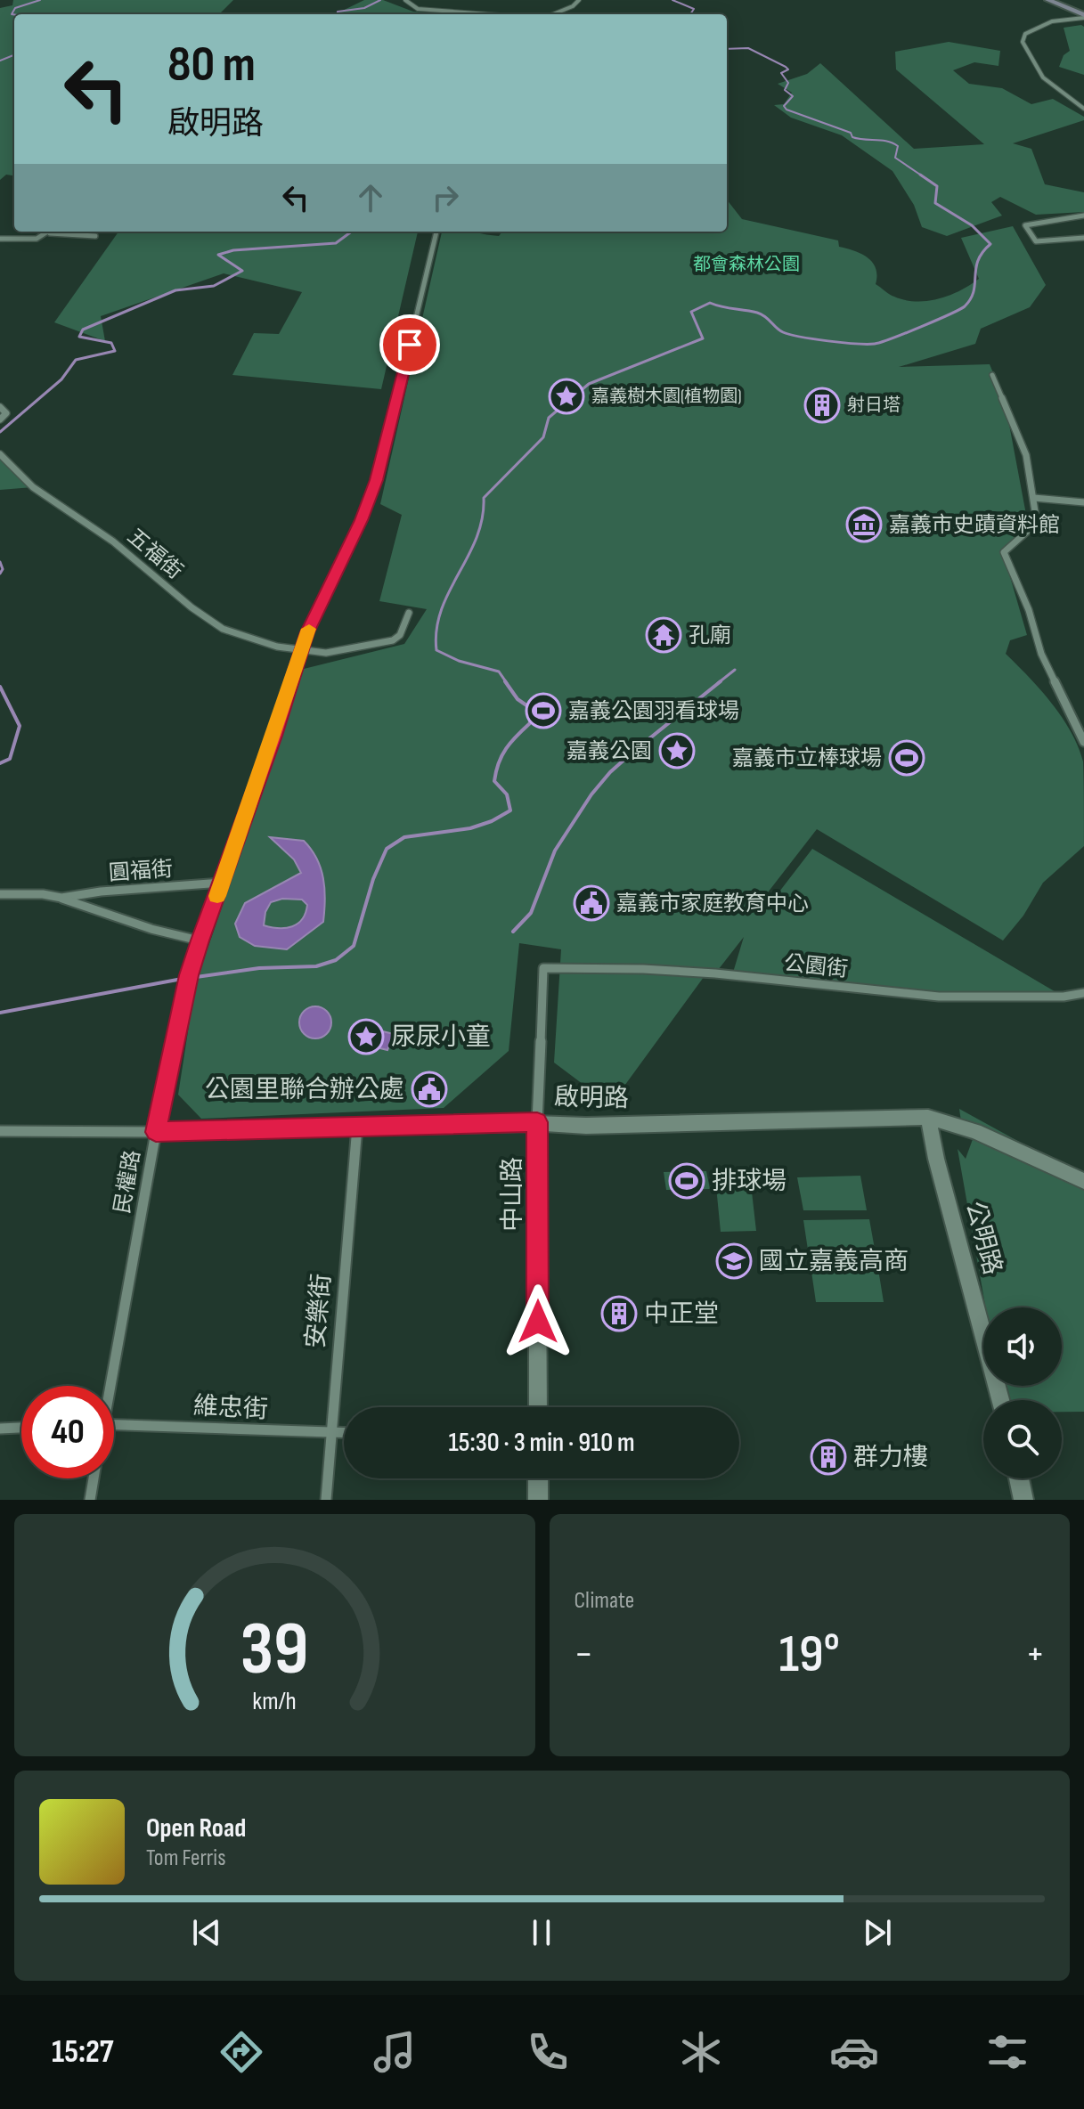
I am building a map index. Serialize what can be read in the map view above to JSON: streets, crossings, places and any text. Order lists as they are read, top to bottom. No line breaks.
{"streets":{"street":["五福街","圓福街","公園街","啟明路","民權路","中山路","公明路","安樂街","維忠街"]},"crossings":[["五福街","民權路"],["圓福街","民權路"],["公園街","中山路"],["啟明路","民權路"],["啟明路","中山路"],["啟明路","公明路"],["啟明路","安樂街"],["安樂街","維忠街"]],"parks":["都會森林公園"],"places":{"place":["嘉義樹木園(植物園)","嘉義公園","尿尿小童"],"building":["射日塔","中正堂","群力樓"],"museum":["嘉義市史蹟資料館"],"temple":["孔廟"],"sports":["嘉義公園羽看球場","嘉義市立棒球場","排球場"],"public building":["嘉義市家庭教育中心","公園里聯合辦公處"],"school or university":["國立嘉義高商"]},"page":{"turn":["80 m","啟明路"],"limit":"40","trip":"15:30 · 3 min · 910 m","tile":"Climate","heat":["−","19°","+"],"song":["Open Road","Tom Ferris"],"tabs":"15:27","gauge":["39","km/h"]}}
